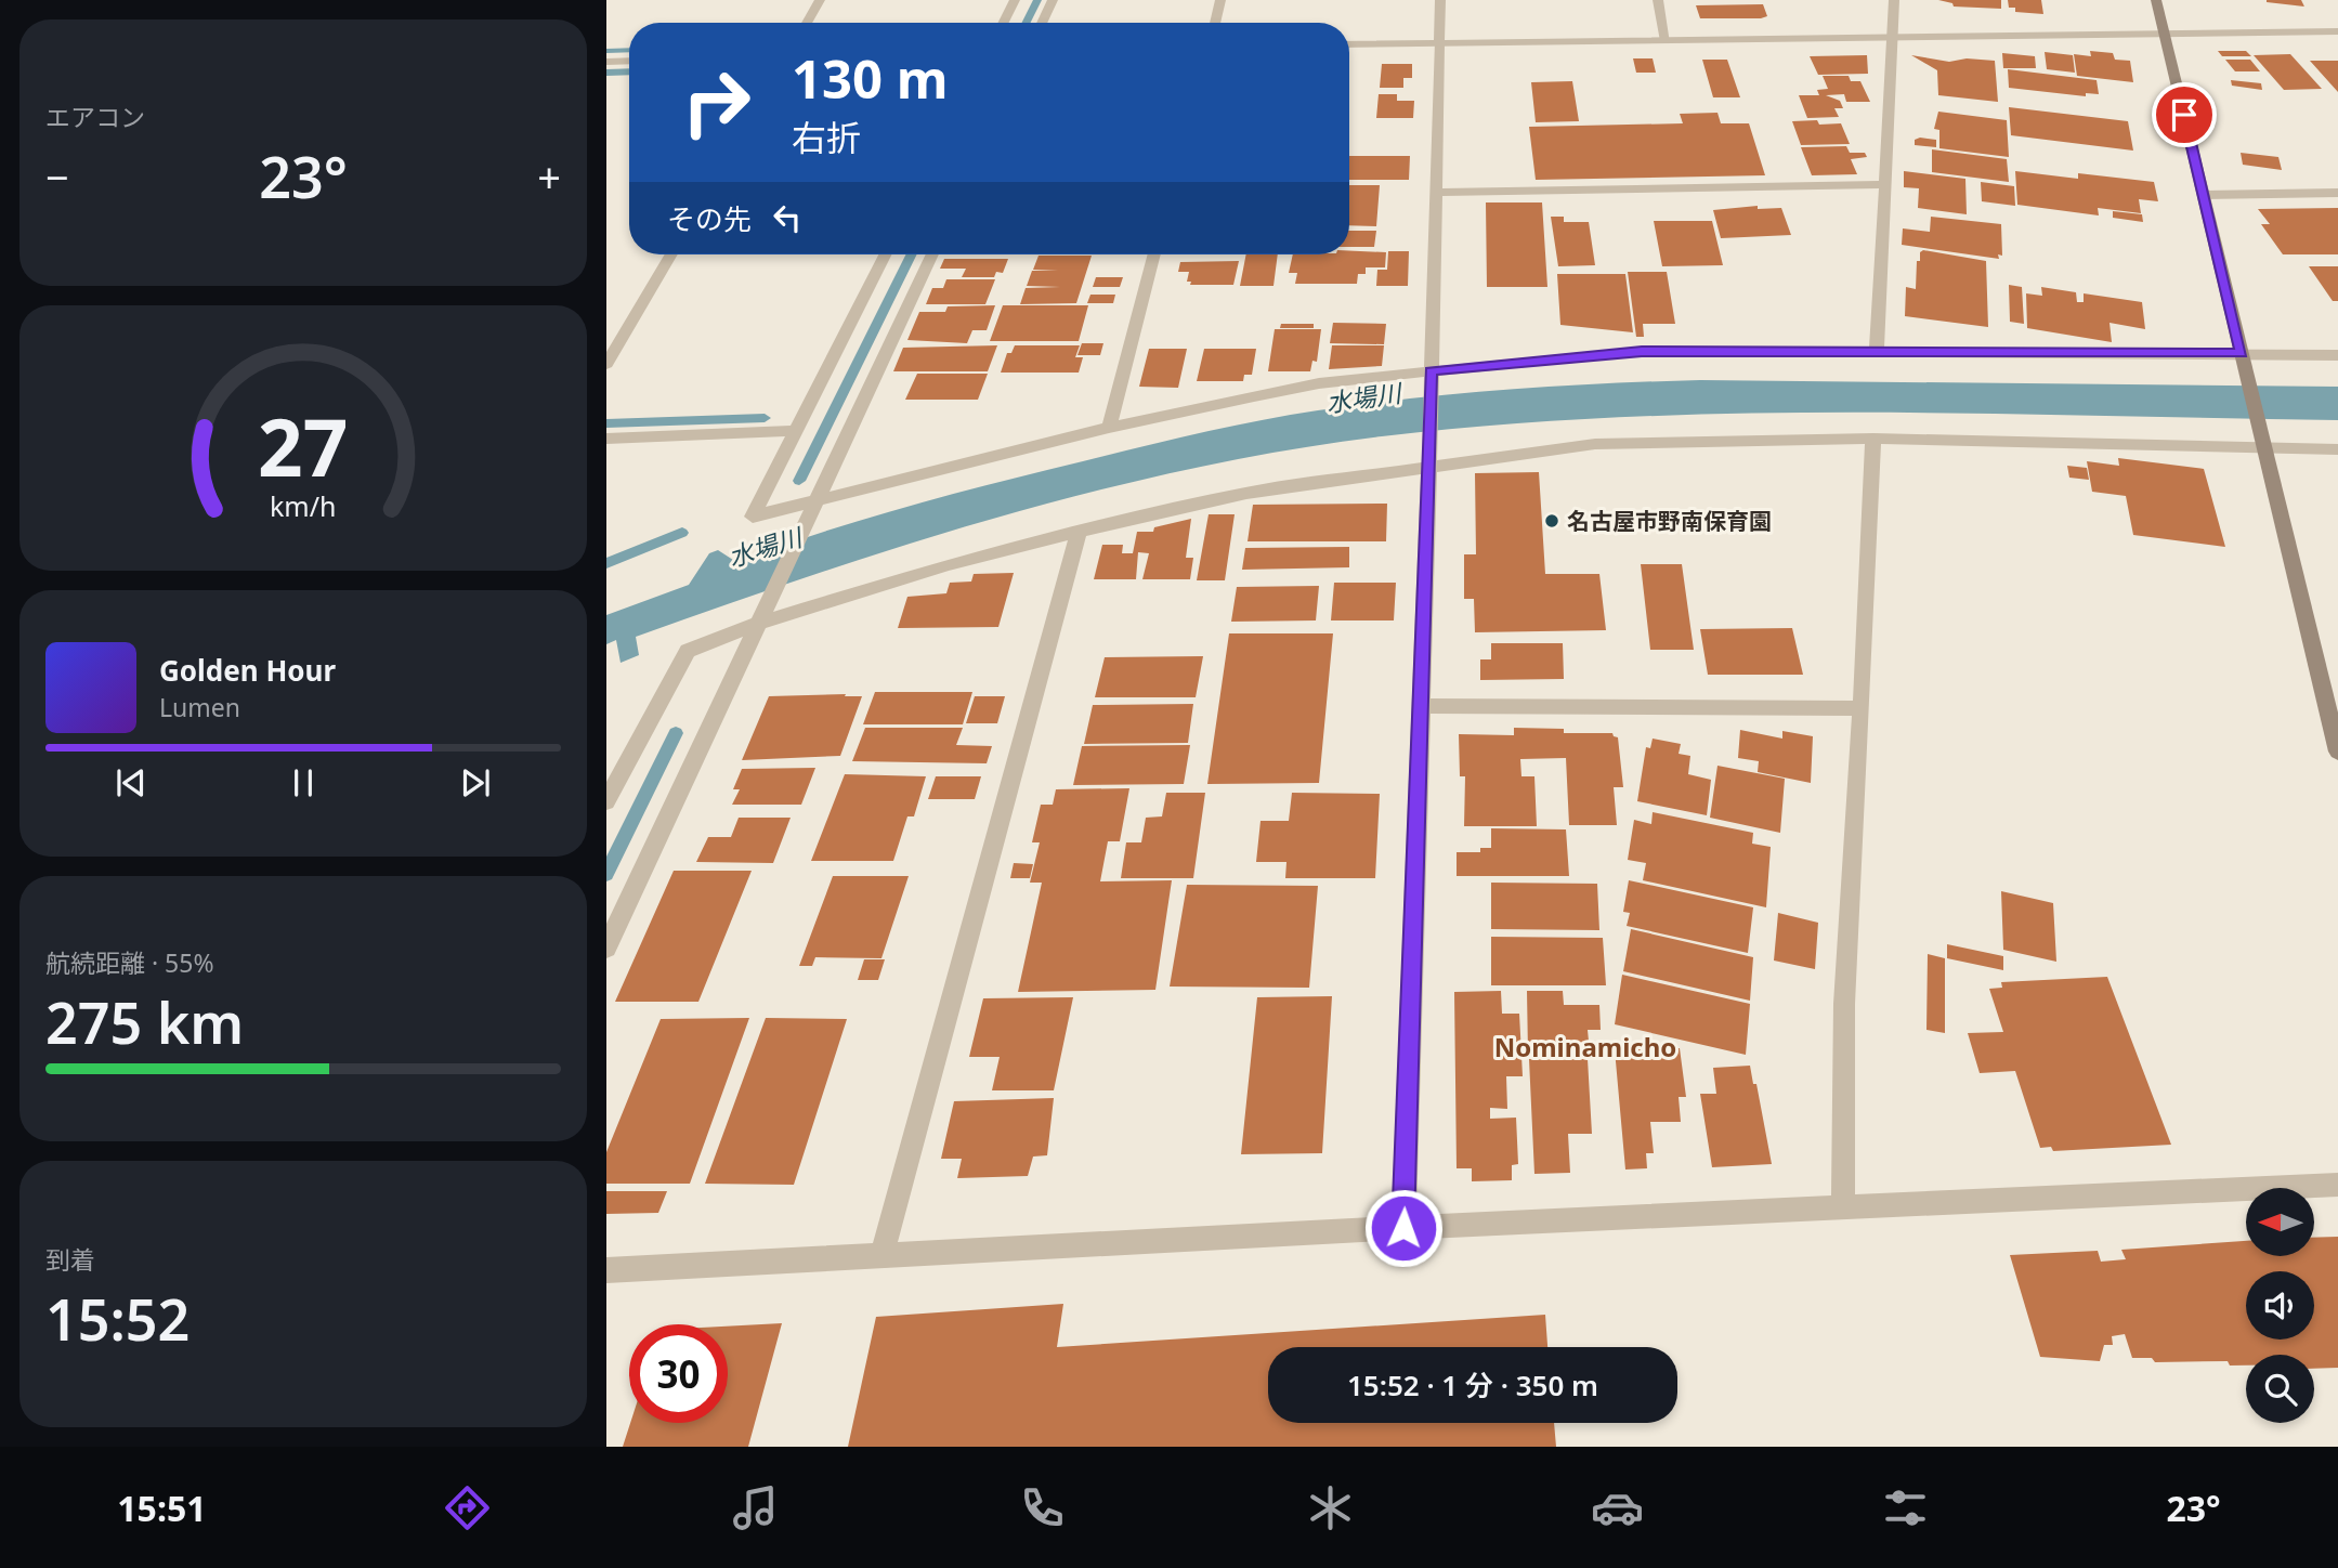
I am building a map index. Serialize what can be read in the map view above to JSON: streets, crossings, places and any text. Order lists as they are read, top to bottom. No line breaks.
{"districts":["Nominamicho"],"water":["水場川"],"places":["名古屋市野南保育園"],"north":"left","page":{"tile":["エアコン",["航続距離 · 55%","275 km"],["到着","15:52"]],"turn":["130 m","右折"],"heat":["−","23°","+"],"then":"その先","song":["Golden Hour","Lumen"],"limit":"30","trip":"15:52 · 1 分 · 350 m","tabs":["15:51","23°"],"gauge":["27","km/h"]}}
